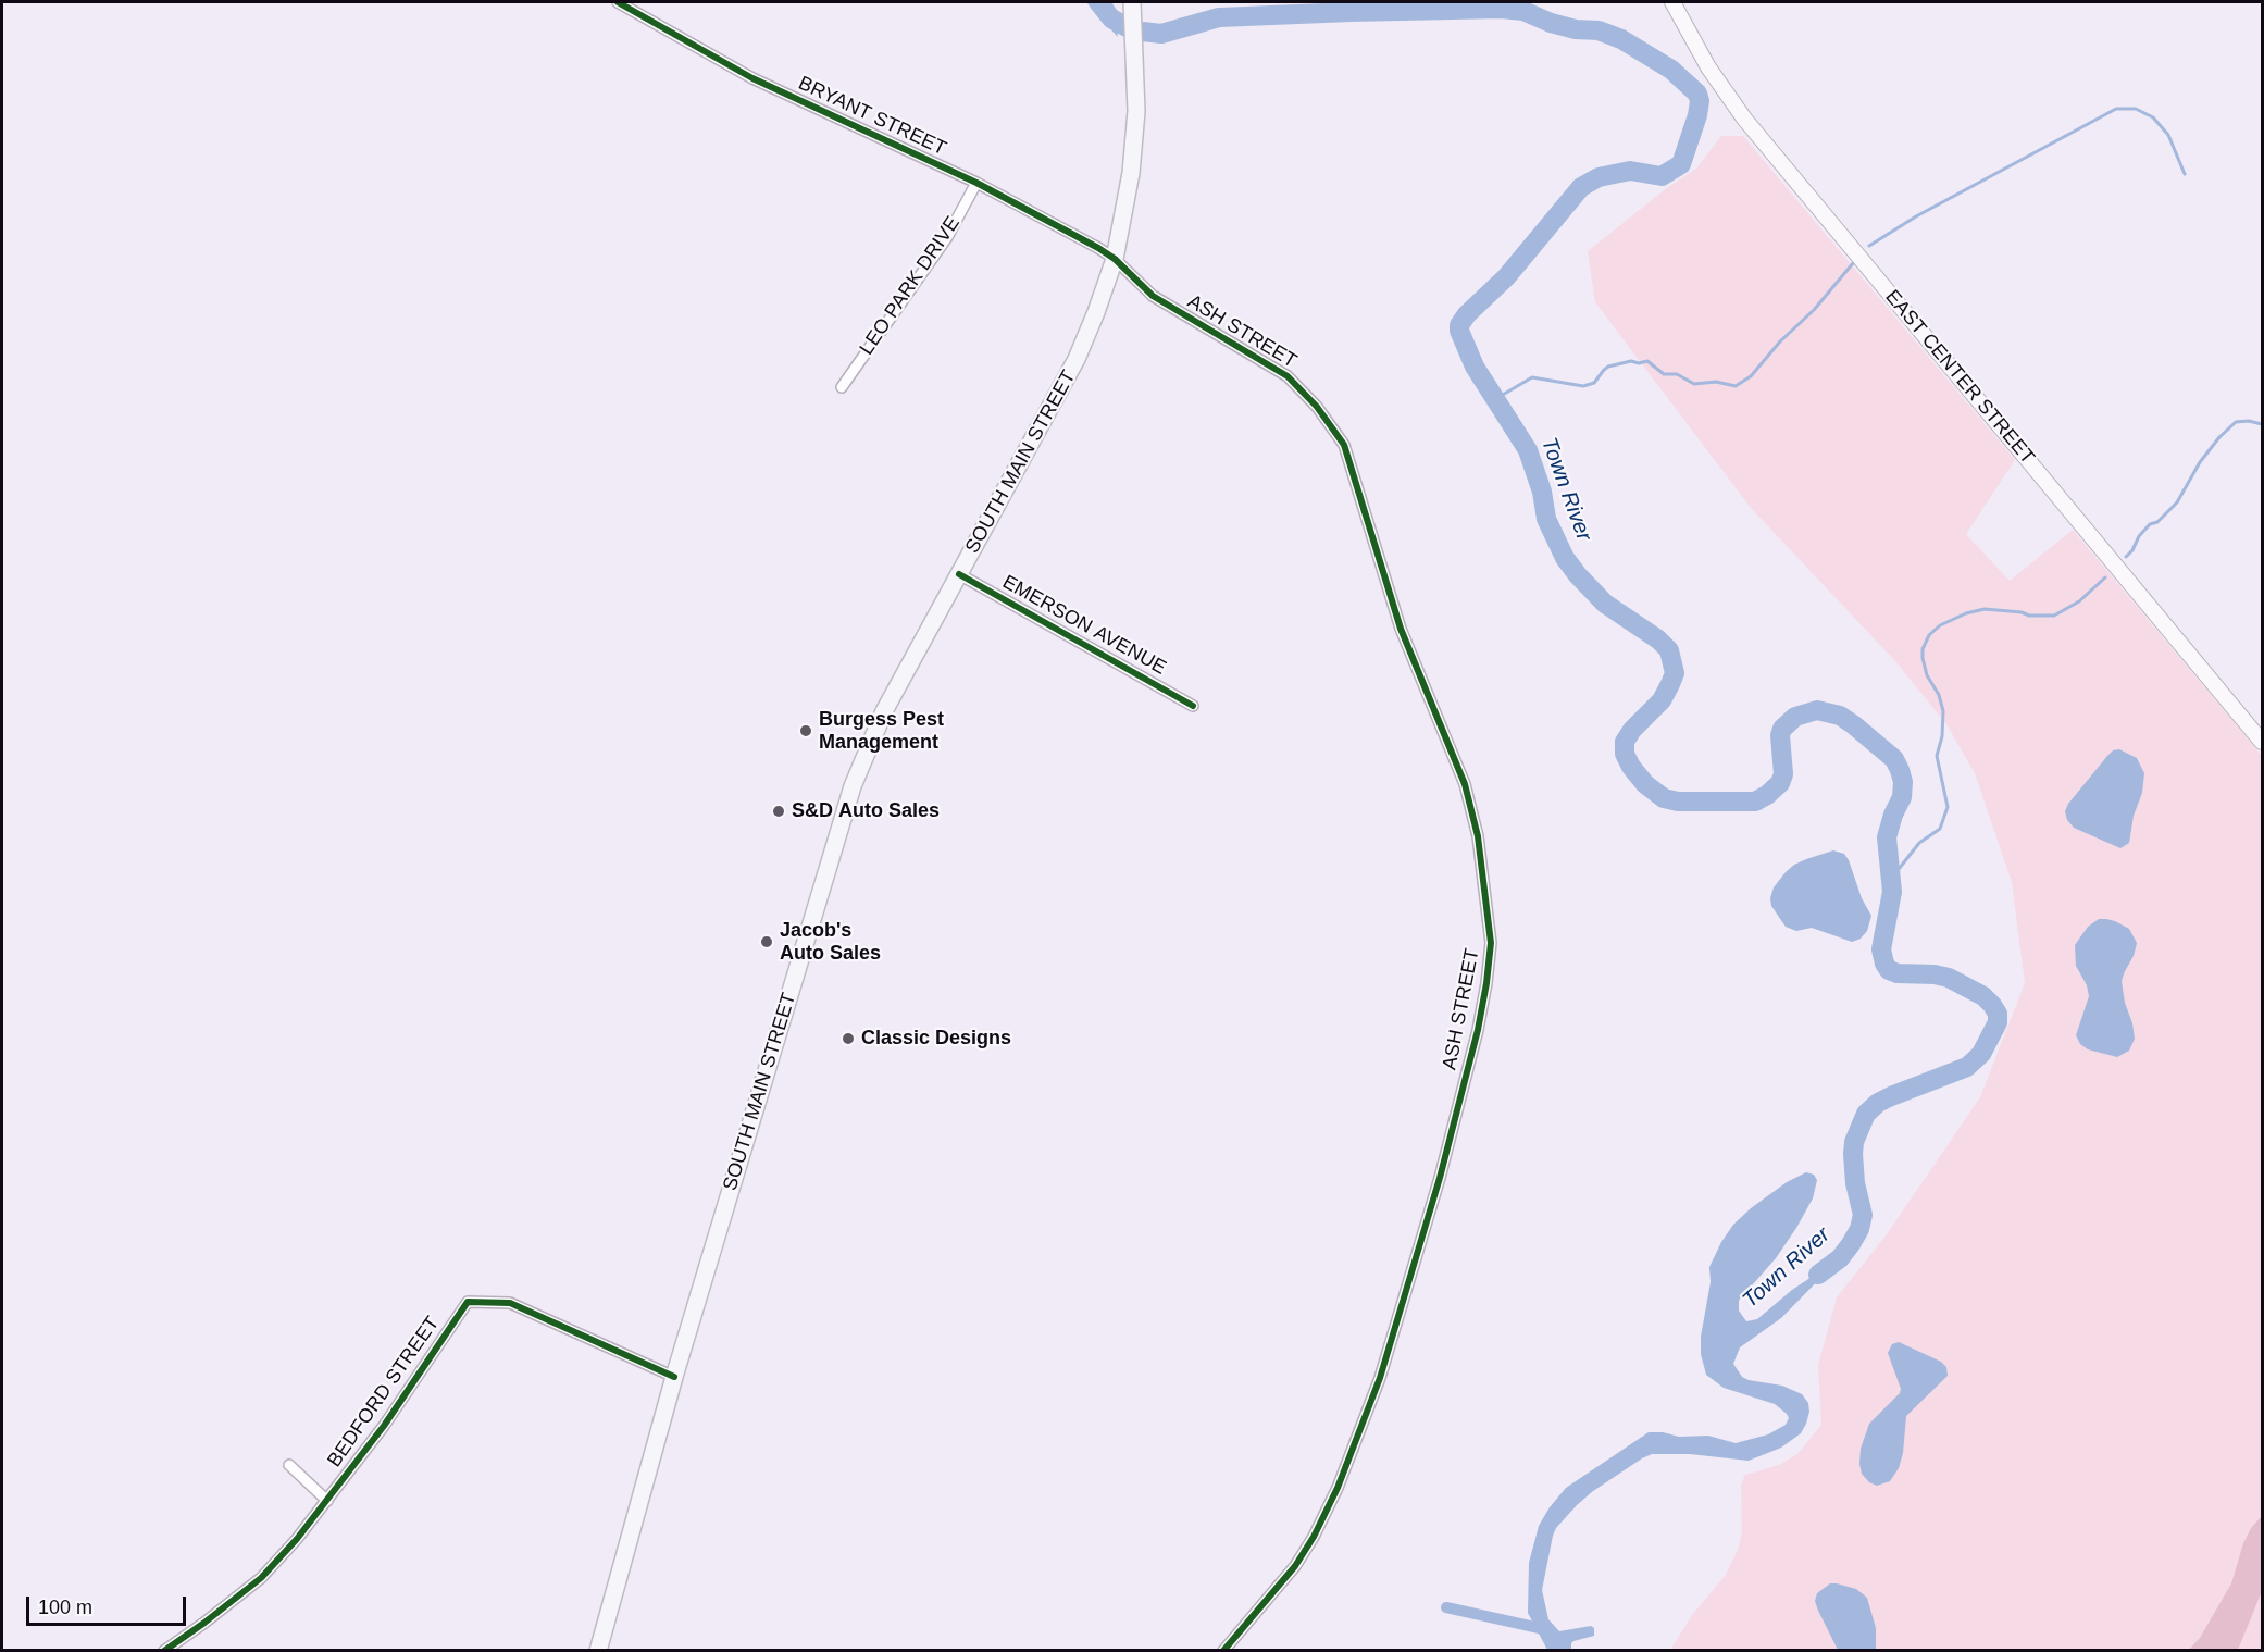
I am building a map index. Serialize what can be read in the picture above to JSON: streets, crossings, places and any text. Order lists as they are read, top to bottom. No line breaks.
{"streets":{"main road":["EAST CENTER STREET","SOUTH MAIN STREET"],"street":["BRYANT STREET","LEO PARK DRIVE","ASH STREET","EMERSON AVENUE","BEDFORD STREET"]},"crossings":[["BRYANT STREET","LEO PARK DRIVE"],["BRYANT STREET","ASH STREET"],["BRYANT STREET","SOUTH MAIN STREET"],["ASH STREET","SOUTH MAIN STREET"],["SOUTH MAIN STREET","EMERSON AVENUE"],["SOUTH MAIN STREET","BEDFORD STREET"]],"water":["Town River"],"places":["Burgess Pest Management","S&D Auto Sales","Jacob's Auto Sales","Classic Designs"],"scale_bar":"100 m"}
